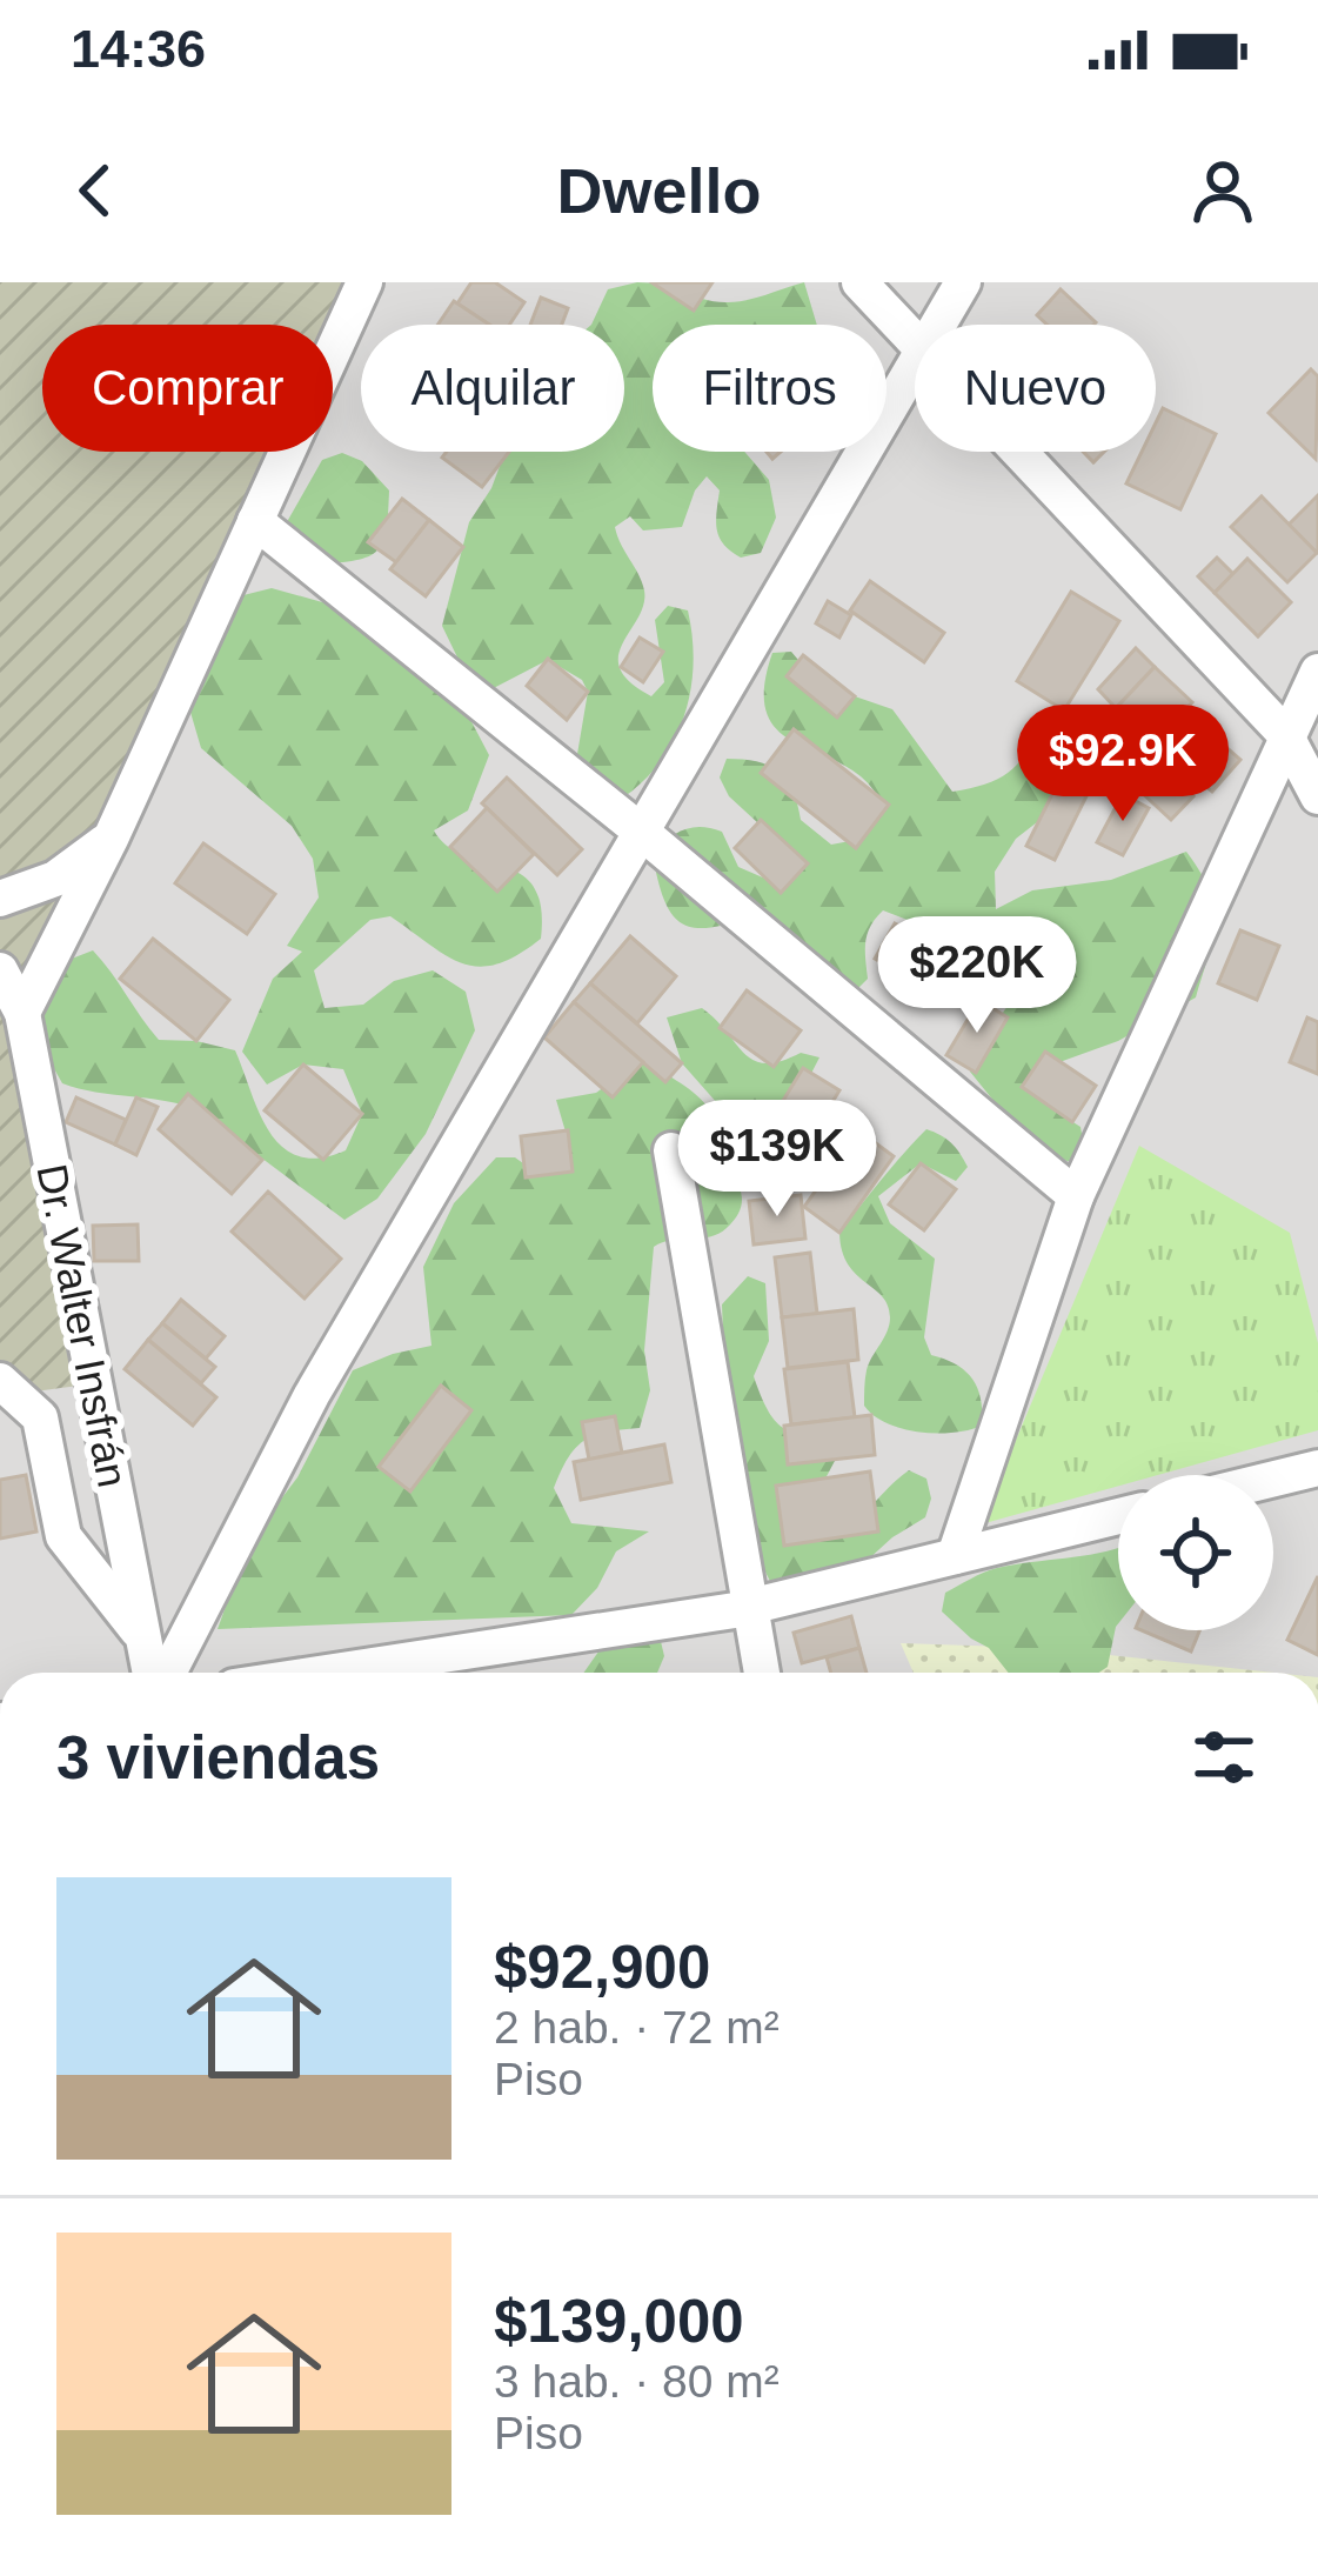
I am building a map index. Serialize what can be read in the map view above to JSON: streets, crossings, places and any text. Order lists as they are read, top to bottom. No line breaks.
{"streets":{"street":["Dr. Walter Insfrán"]},"page":{"status":"14:36","header":"Dwello","chip":["Comprar","Alquilar","Filtros","Nuevo"],"price":["$92.9K","$220K","$139K"],"heading":"3 viviendas","list":[{"name":"$92,900","note":"2 hab. · 72 m² · Piso"},{"name":"$139,000","note":"3 hab. · 80 m² · Piso"}]}}
